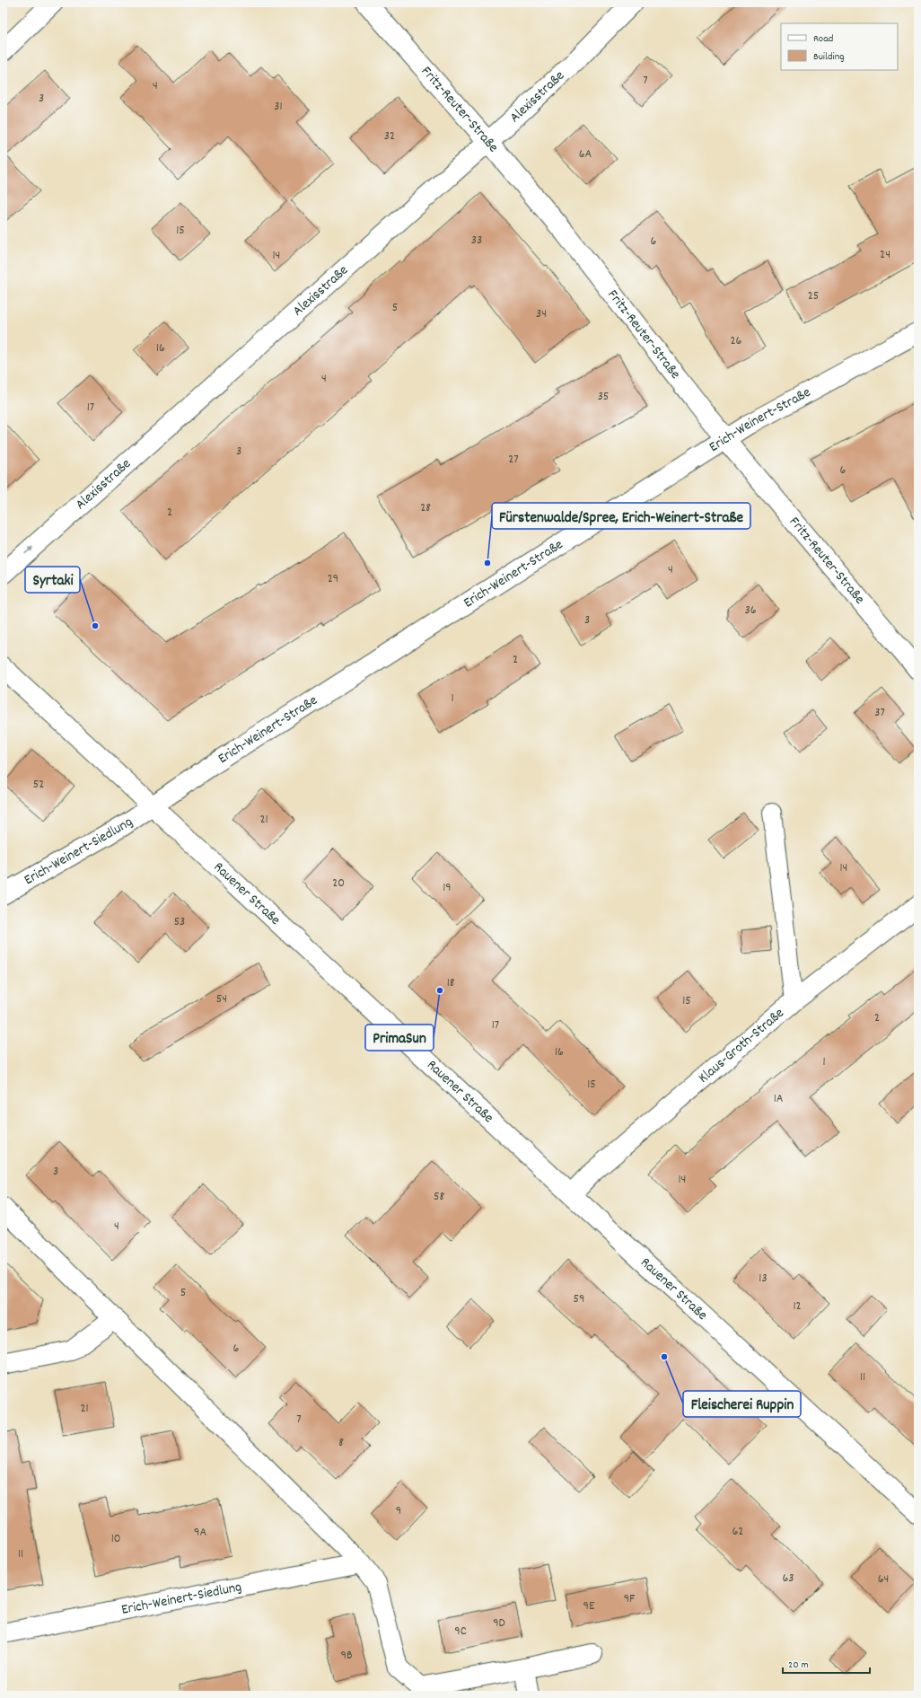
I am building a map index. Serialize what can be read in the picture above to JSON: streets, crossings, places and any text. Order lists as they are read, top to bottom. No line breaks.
{"streets":{"street":["Alexisstraße","Fritz-Reuter-Straße","Erich-Weinert-Straße","Erich-Weinert-Siedlung","Rauener Straße","Klaus-Groth-Straße"]},"crossings":[["Alexisstraße","Fritz-Reuter-Straße"],["Fritz-Reuter-Straße","Erich-Weinert-Straße"],["Erich-Weinert-Straße","Erich-Weinert-Siedlung"],["Erich-Weinert-Straße","Rauener Straße"],["Erich-Weinert-Siedlung","Rauener Straße"],["Rauener Straße","Klaus-Groth-Straße"]],"one_way":["Alexisstraße"],"places":["Fürstenwalde/Spree, Erich-Weinert-Straße","Syrtaki","PrimaSun","Fleischerei Ruppin"],"house_numbers":["7","4","3","31","32","6A","15","33","6","24","14","25","5","34","26","16","4","35","17","3","27","6","28","2","4","29","36","3","2","1","37","52","21","14","20","19","53","18","54","15","2","17","16","1","15","1A","3","14","58","4","13","5","59","12","6","11","21","7","8","9","62","9A","10","11","63","64","9F","9E","9D","9C","9B"],"legend":["Road","Building"],"scale_bar":"20 m"}
